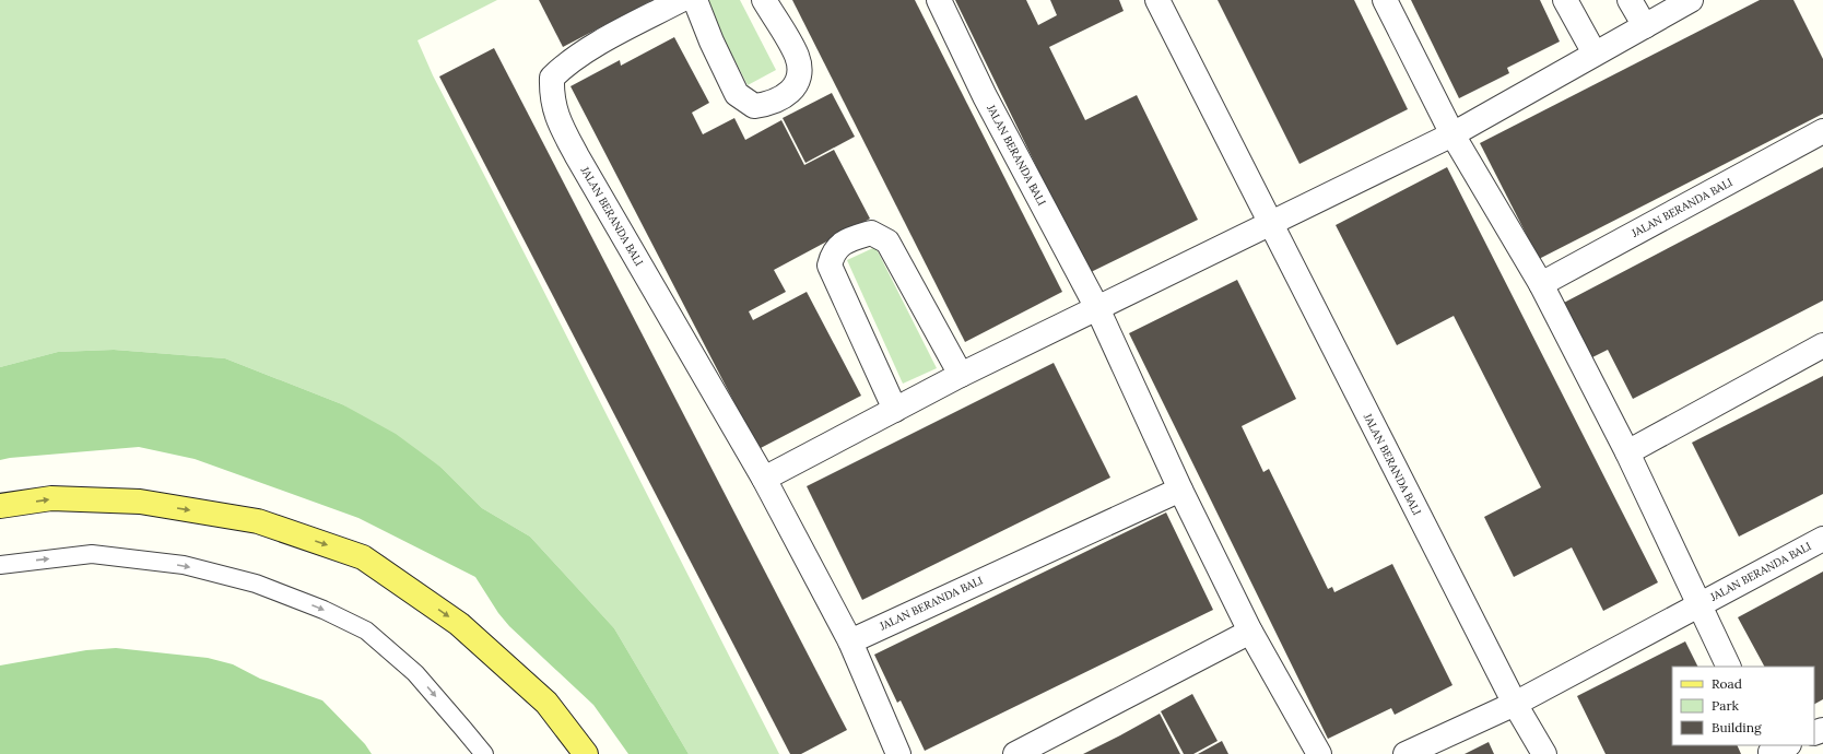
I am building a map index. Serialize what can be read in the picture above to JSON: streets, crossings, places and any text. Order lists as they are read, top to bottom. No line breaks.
{"streets":{"street":["JALAN BERANDA BALI"]},"legend":["Road","Park","Building"]}
